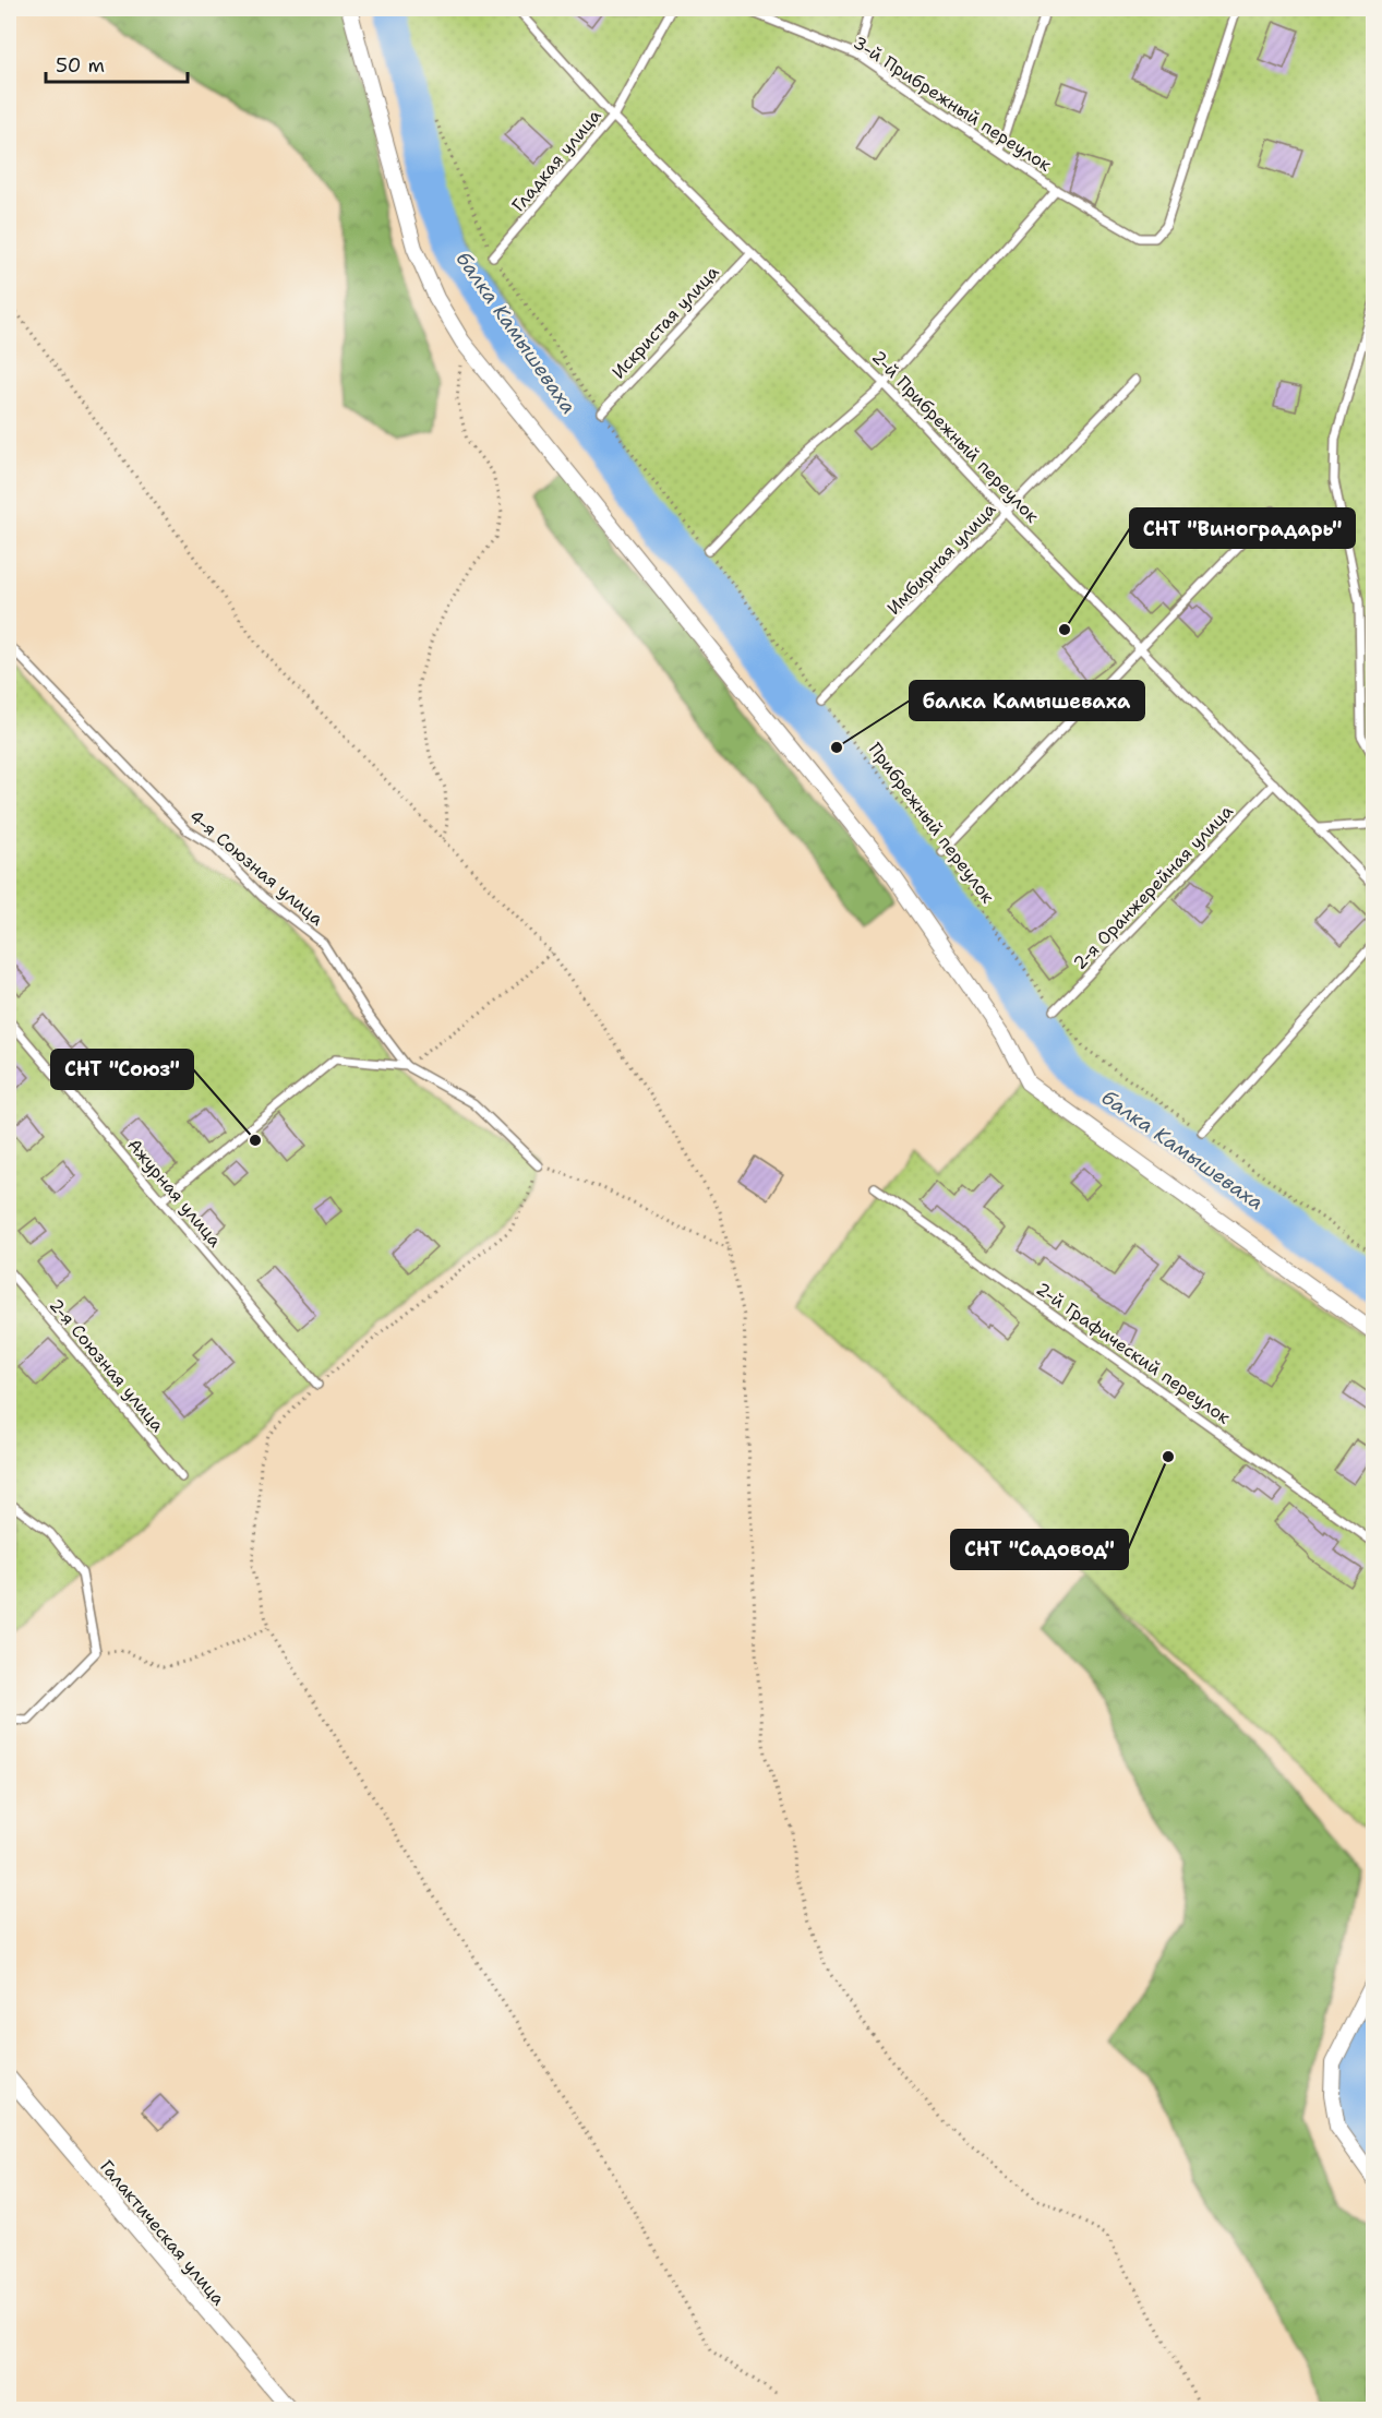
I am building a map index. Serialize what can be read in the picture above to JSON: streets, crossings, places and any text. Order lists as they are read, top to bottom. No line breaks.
{"streets":{"street":["Галактическая улица"],"lane":["3-й Прибрежный переулок","Гладкая улица","Искристая улица","2-й Прибрежный переулок","Имбирная улица","4-я Союзная улица","2-я Оранжерейная улица","Ажурная улица","2-й Графический переулок","2-я Союзная улица"],"path":["Прибрежный переулок"]},"crossings":[["Гладкая улица","2-й Прибрежный переулок"],["Гладкая улица","Прибрежный переулок"],["Искристая улица","2-й Прибрежный переулок"],["Искристая улица","Прибрежный переулок"],["2-й Прибрежный переулок","Имбирная улица"],["2-й Прибрежный переулок","2-я Оранжерейная улица"],["Имбирная улица","Прибрежный переулок"],["Прибрежный переулок","2-я Оранжерейная улица"]],"water":["балка Камышеваха"],"places":["СНТ \"Виноградарь\"","балка Камышеваха","СНТ \"Союз\"","СНТ \"Садовод\""],"scale_bar":"50 m"}
